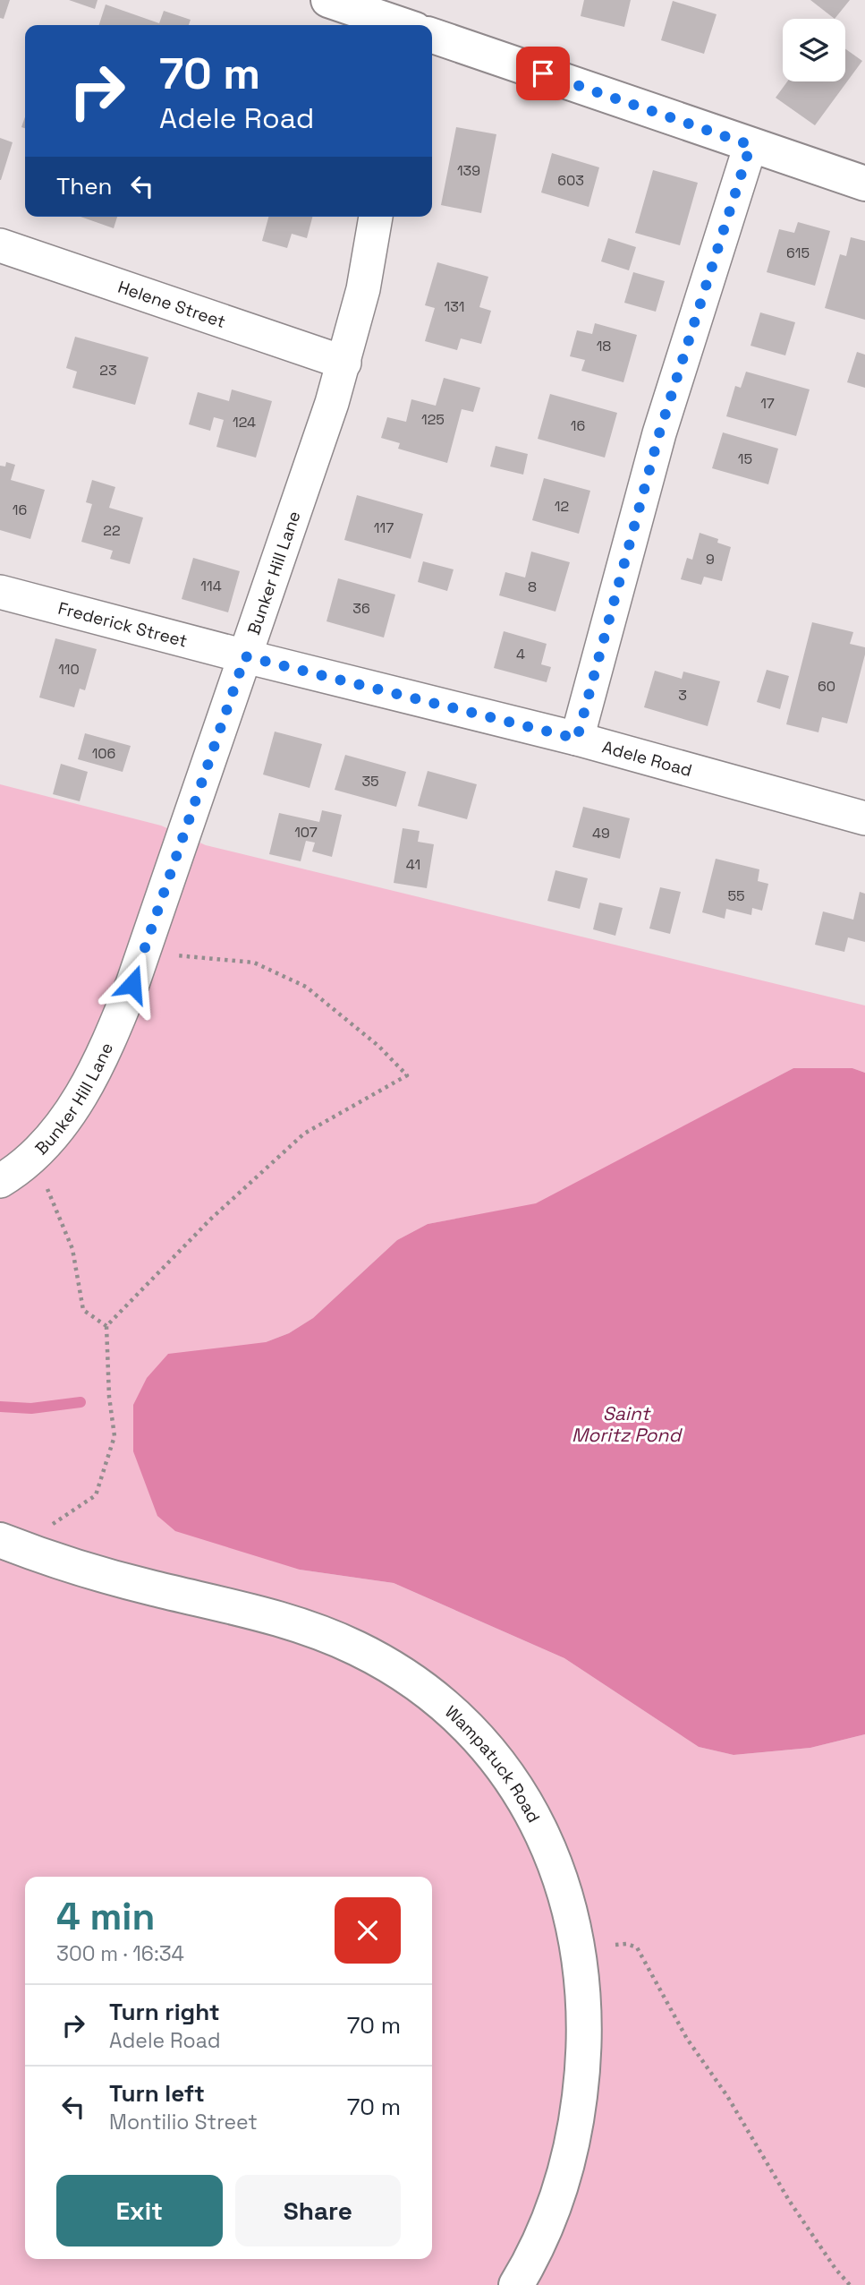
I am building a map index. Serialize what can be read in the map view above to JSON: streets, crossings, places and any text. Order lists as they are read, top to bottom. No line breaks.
{"streets":{"street":["Helene Street","Bunker Hill Lane","Frederick Street","Adele Road","Wampatuck Road"]},"crossings":[["Helene Street","Bunker Hill Lane"],["Bunker Hill Lane","Frederick Street"],["Bunker Hill Lane","Adele Road"],["Frederick Street","Adele Road"]],"water":["Saint Moritz Pond"],"house_numbers":["139","603","615","131","18","23","17","125","124","16","15","12","16","117","22","9","114","8","36","4","110","60","3","106","35","107","49","41","55"],"page":{"turn":["70 m","Adele Road"],"then":"Then","heading":["4 min","300 m · 16:34"],"list":[{"name":"Turn right","note":"Adele Road","value":"70 m"},{"name":"Turn left","note":"Montilio Street","value":"70 m"}],"buttons":["Exit","Share"]}}
